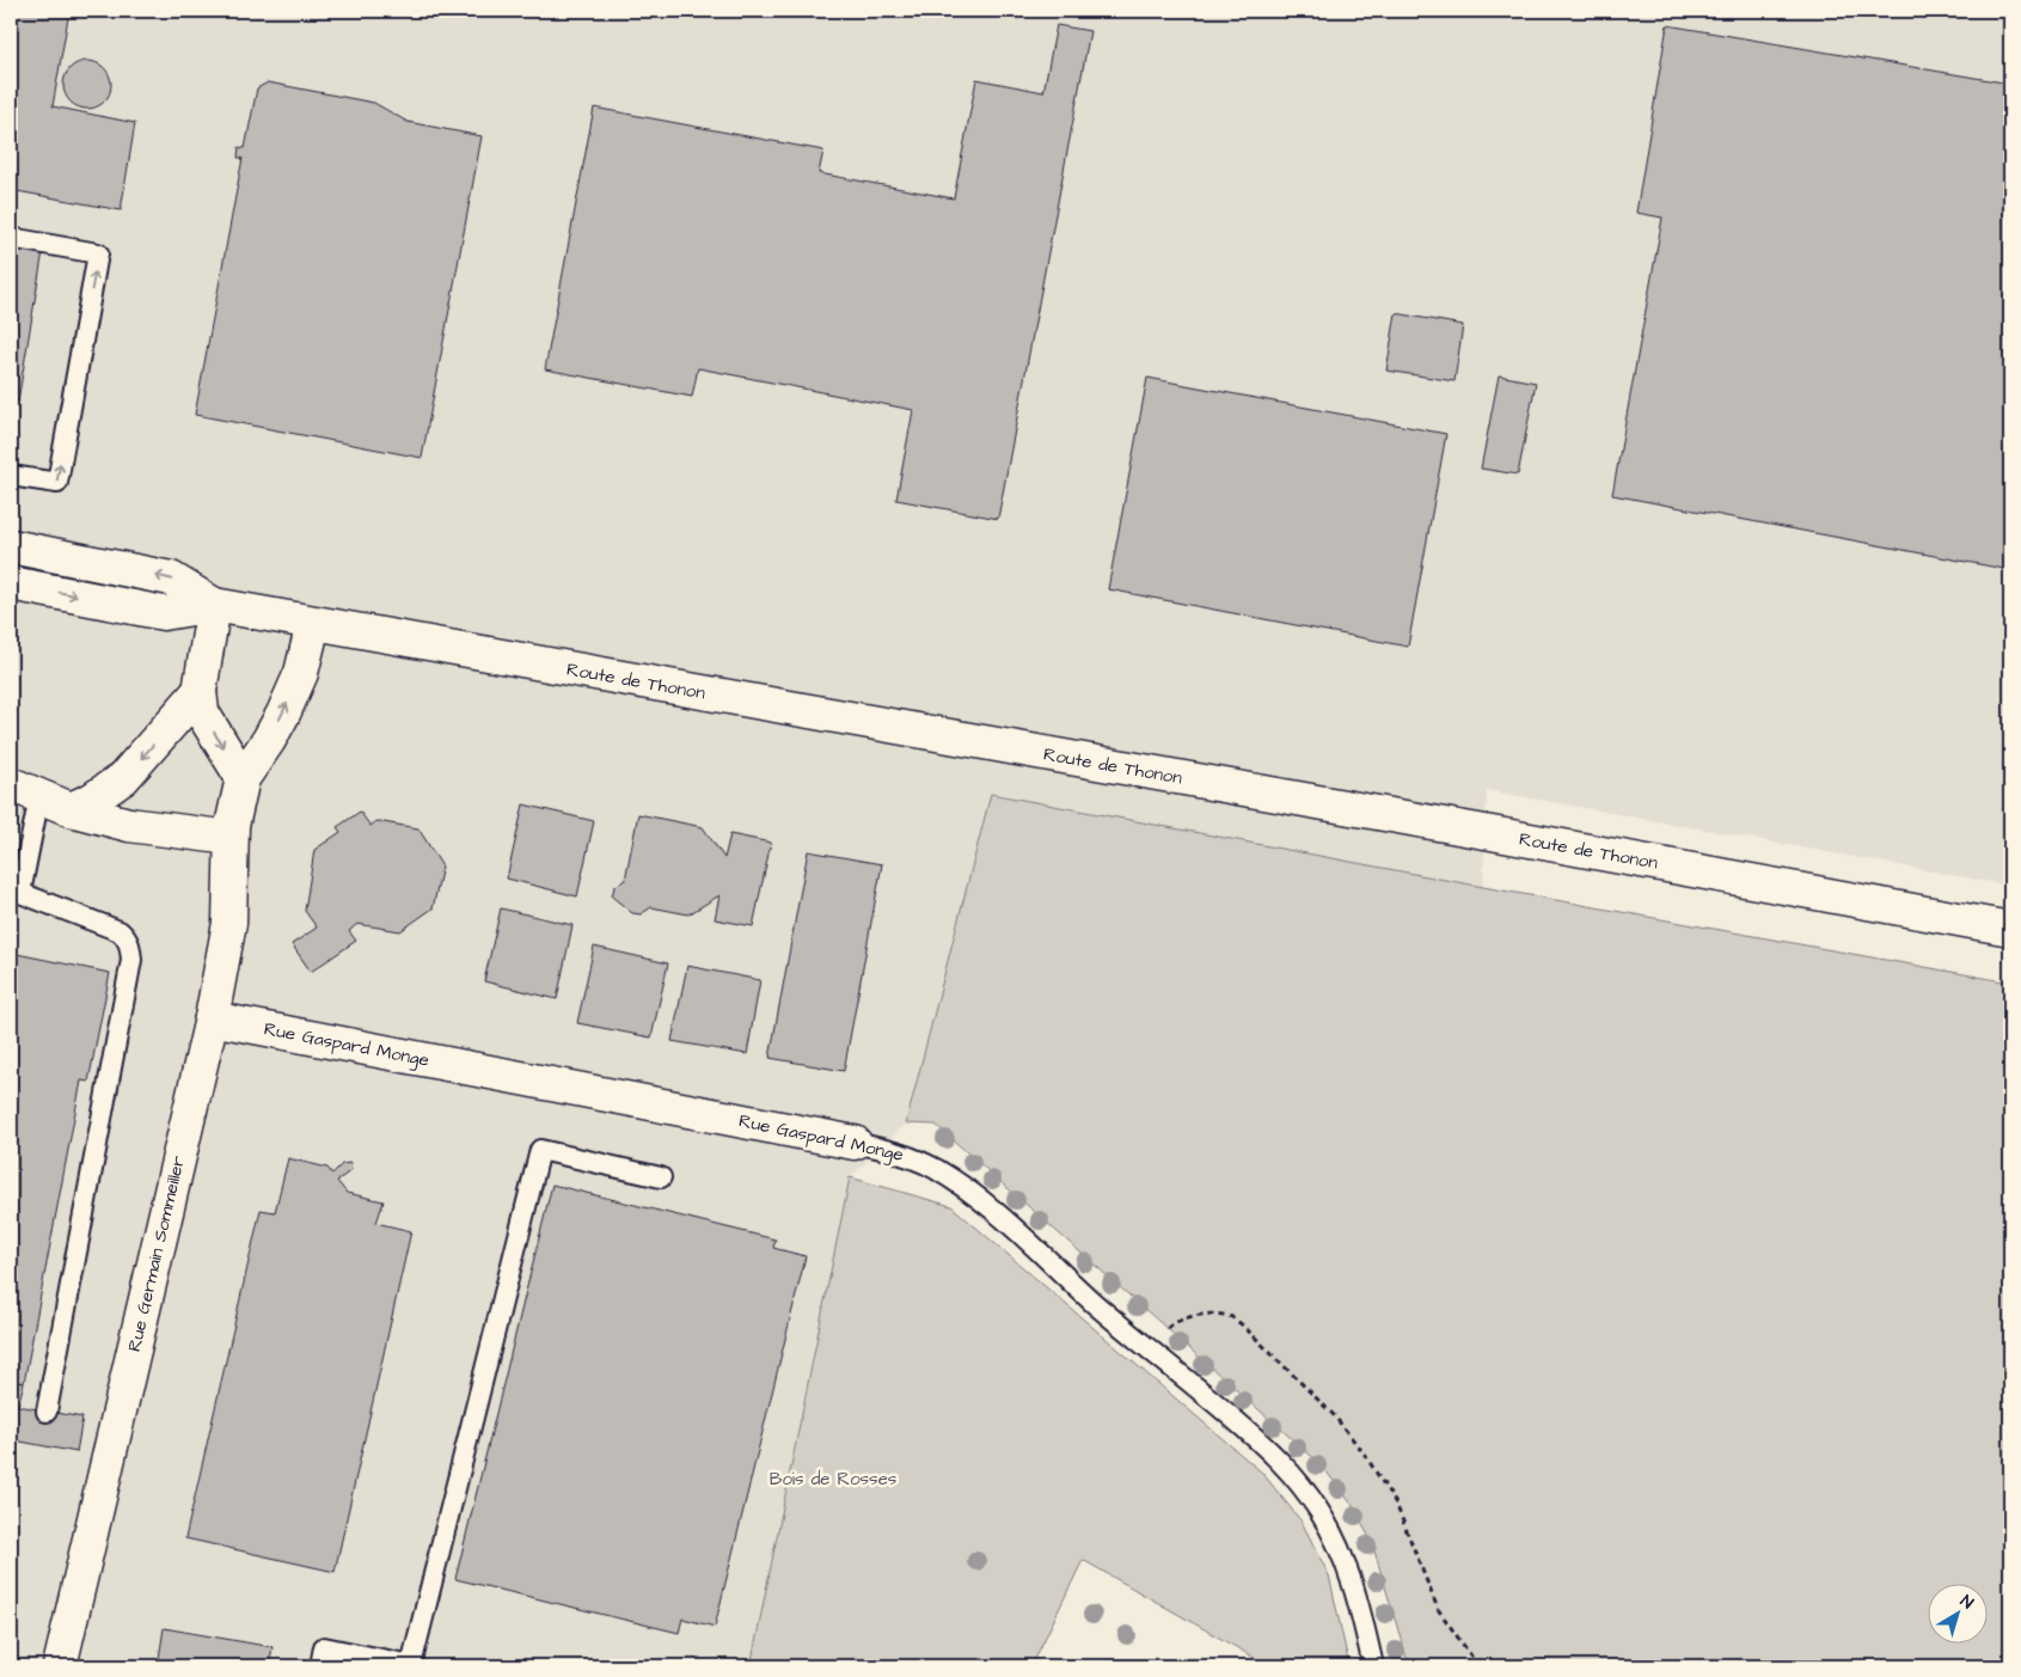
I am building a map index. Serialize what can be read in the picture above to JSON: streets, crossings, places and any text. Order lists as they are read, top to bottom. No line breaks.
{"streets":{"street":["Route de Thonon","Rue Gaspard Monge","Rue Germain Sommeiller"]},"crossings":[["Route de Thonon","Rue Germain Sommeiller"],["Rue Gaspard Monge","Rue Germain Sommeiller"]],"parks":["Bois de Rosses"],"north":"top right"}
